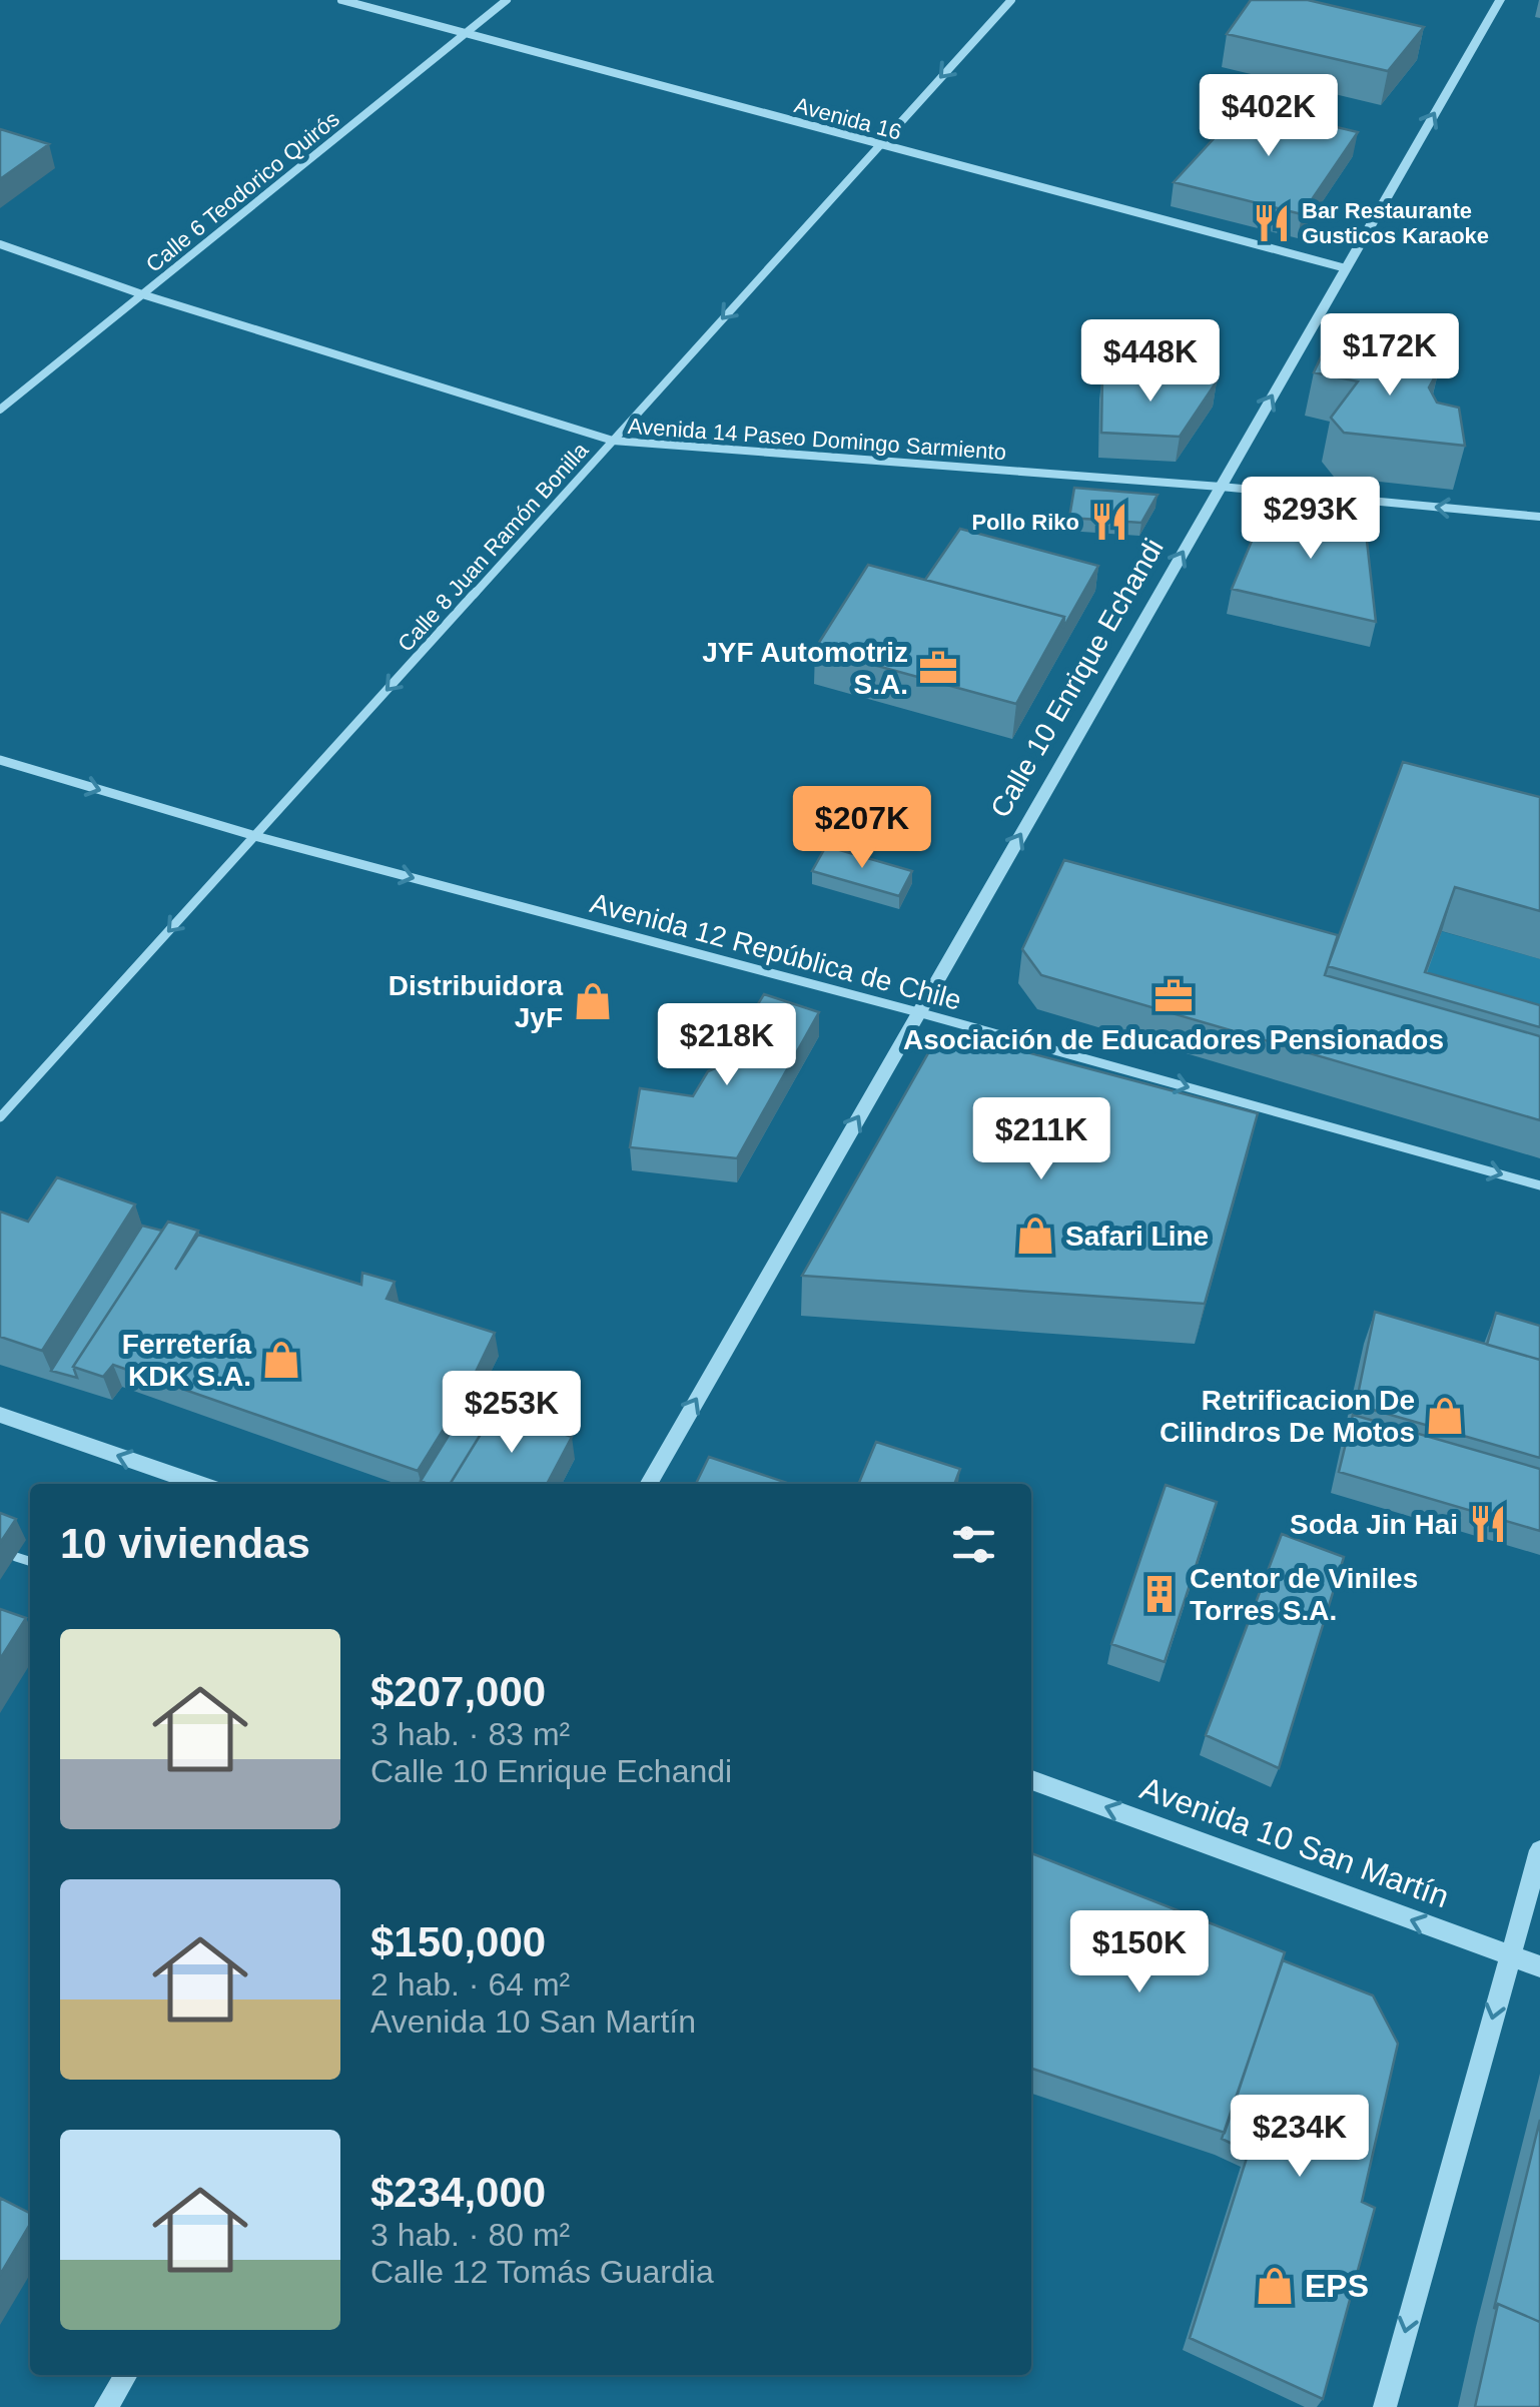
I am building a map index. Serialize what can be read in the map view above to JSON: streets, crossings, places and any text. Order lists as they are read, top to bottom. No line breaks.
{"streets":{"street":["Avenida 16","Calle 6 Teodorico Quirós","Avenida 14 Paseo Domingo Sarmiento","Calle 8 Juan Ramón Bonilla","Calle 10 Enrique Echandi","Avenida 12 República de Chile","Avenida 10 San Martín"]},"crossings":[["Avenida 16","Calle 6 Teodorico Quirós"],["Avenida 16","Calle 8 Juan Ramón Bonilla"],["Avenida 16","Calle 10 Enrique Echandi"],["Calle 6 Teodorico Quirós","Avenida 14 Paseo Domingo Sarmiento"],["Avenida 14 Paseo Domingo Sarmiento","Calle 8 Juan Ramón Bonilla"],["Avenida 14 Paseo Domingo Sarmiento","Calle 10 Enrique Echandi"],["Calle 8 Juan Ramón Bonilla","Avenida 12 República de Chile"],["Calle 10 Enrique Echandi","Avenida 12 República de Chile"]],"one_way":["Calle 8 Juan Ramón Bonilla","Calle 10 Enrique Echandi","Avenida 12 República de Chile","Avenida 10 San Martín"],"places":{"restaurant":["Bar Restaurante Gusticos Karaoke","Pollo Riko","Soda Jin Hai"],"office":["JYF Automotriz S.A.","Asociación de Educadores Pensionados"],"shop":["Distribuidora JyF","Safari Line","Ferretería KDK S.A.","Retrificacion De Cilindros De Motos","EPS"],"building":["Centor de Viniles Torres S.A."]},"page":{"price":["$402K","$172K","$448K","$293K","$207K","$218K","$211K","$253K","$150K","$234K"],"heading":"10 viviendas","list":[{"name":"$207,000","note":"3 hab. · 83 m² · Calle 10 Enrique Echandi"},{"name":"$150,000","note":"2 hab. · 64 m² · Avenida 10 San Martín"},{"name":"$234,000","note":"3 hab. · 80 m² · Calle 12 Tomás Guardia"}]}}
